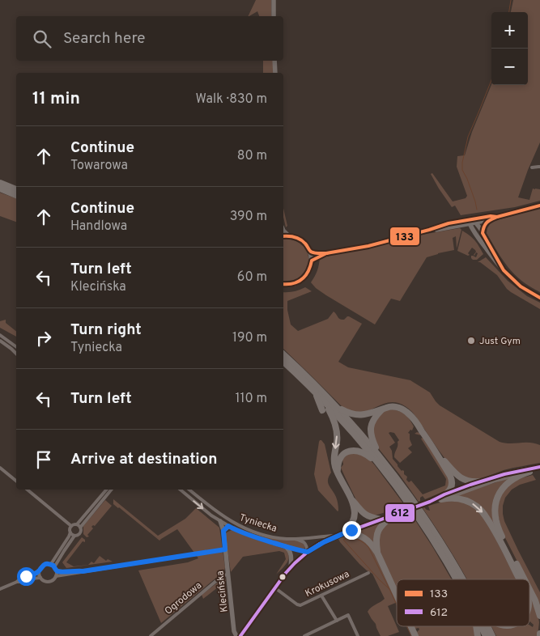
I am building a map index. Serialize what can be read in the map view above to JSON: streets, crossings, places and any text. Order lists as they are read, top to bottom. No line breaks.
{"streets":{"main road":["Klecińska"],"street":["Tyniecka","Krokusowa","Ogrodowa"]},"crossings":[["Tyniecka","Klecińska"],["Klecińska","Ogrodowa"]],"places":["Just Gym"],"lines":["transit line 133","transit line 612"],"legend":["133","612"],"page":{"map_buttons":["+","−"],"search":"Search here","heading":["11 min","Walk · 830 m"],"list":[["Continue","Towarowa","80 m"],["Continue","Handlowa","390 m"],["Turn left","Klecińska","60 m"],["Turn right","Tyniecka","190 m"],["Turn left","110 m"],"Arrive at destination"]}}
